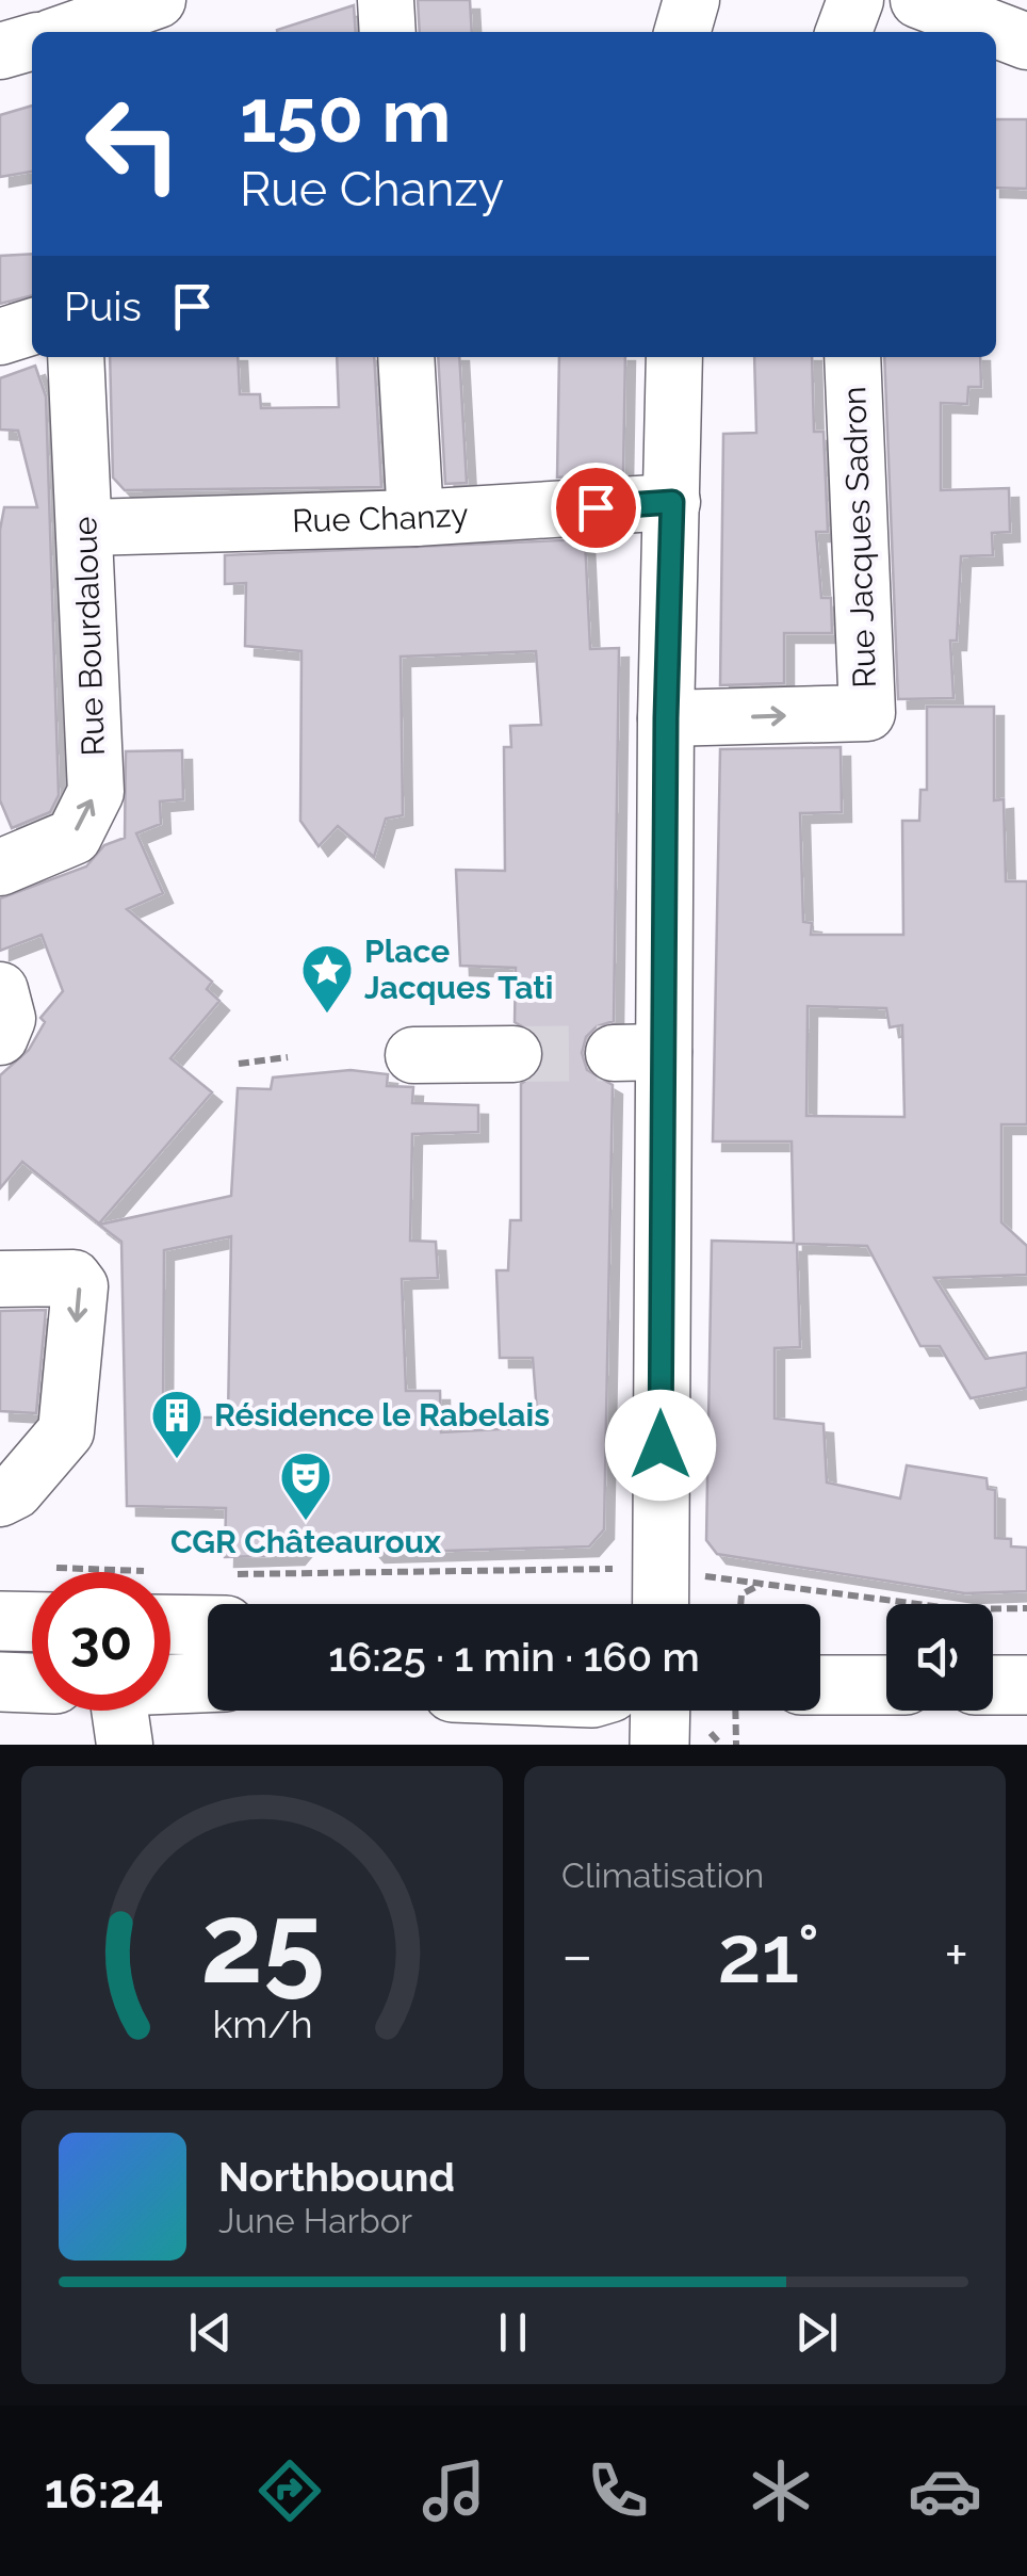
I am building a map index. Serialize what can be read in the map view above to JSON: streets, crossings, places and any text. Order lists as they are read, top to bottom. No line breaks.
{"streets":{"street":["Rue Chanzy","Rue Jacques Sadron","Rue Bourdaloue"]},"crossings":[["Rue Chanzy","Rue Bourdaloue"]],"one_way":["Rue Bourdaloue"],"places":{"place":["Place Jacques Tati"],"building":["Résidence le Rabelais"],"theatre":["CGR Châteauroux"]},"page":{"turn":["150 m","Rue Chanzy"],"then":"Puis","limit":"30","trip":"16:25 · 1 min · 160 m","tile":"Climatisation","heat":["−","21°","+"],"song":["Northbound","June Harbor"],"tabs":"16:24","gauge":["25","km/h"]}}
